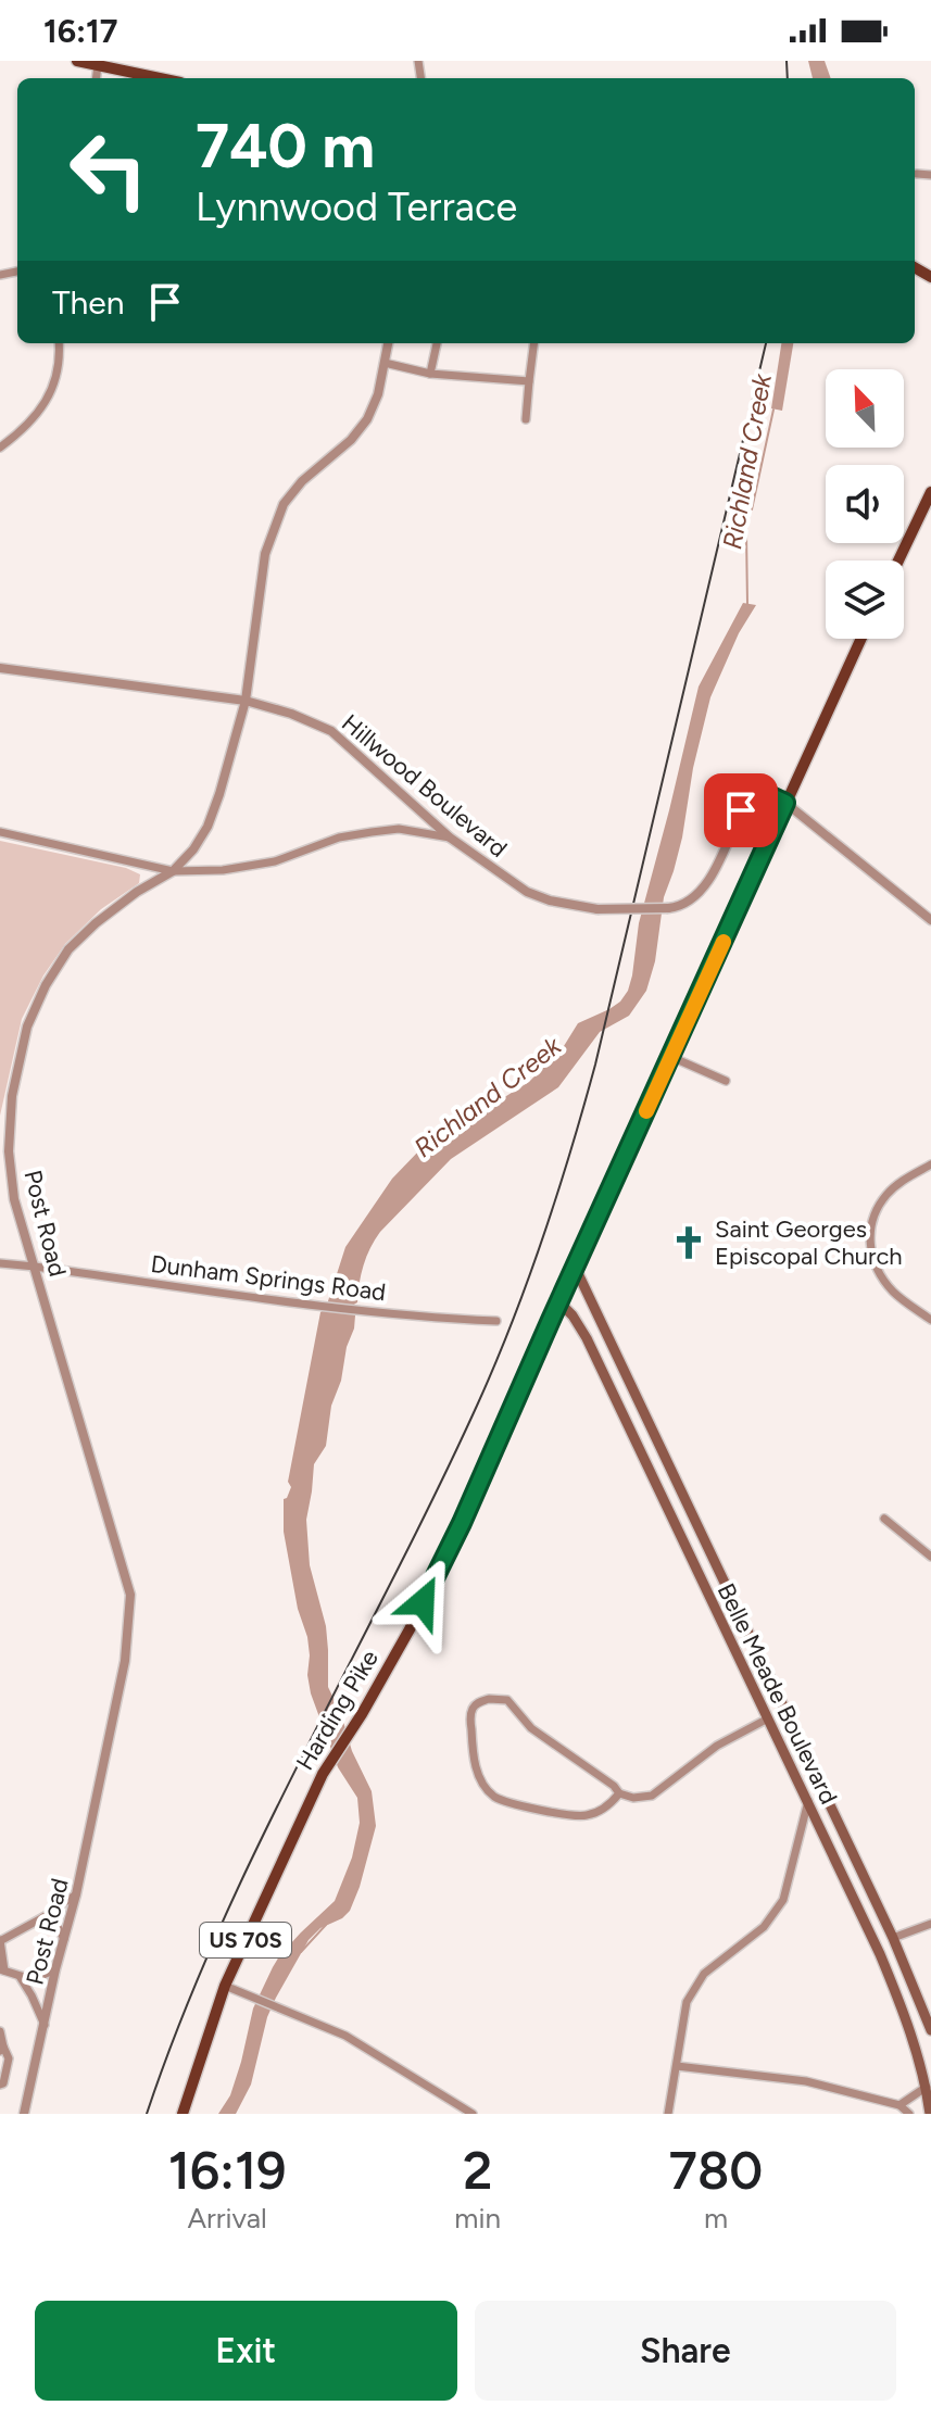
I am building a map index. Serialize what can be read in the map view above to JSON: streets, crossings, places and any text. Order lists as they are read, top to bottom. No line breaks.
{"streets":{"main road":["Belle Meade Boulevard","Harding Pike","US 70S"],"street":["Hillwood Boulevard","Post Road","Dunham Springs Road"]},"crossings":[["Hillwood Boulevard","Post Road"],["Hillwood Boulevard","Harding Pike"],["Post Road","Dunham Springs Road"],["Belle Meade Boulevard","Harding Pike"]],"water":["Richland Creek"],"places":{"church":["Saint Georges Episcopal Church"]},"north":"top left","page":{"status":"16:17","turn":["740 m","Lynnwood Terrace"],"then":"Then","eta":["16:19","Arrival","2","min","780","m"],"buttons":["Exit","Share"]}}
